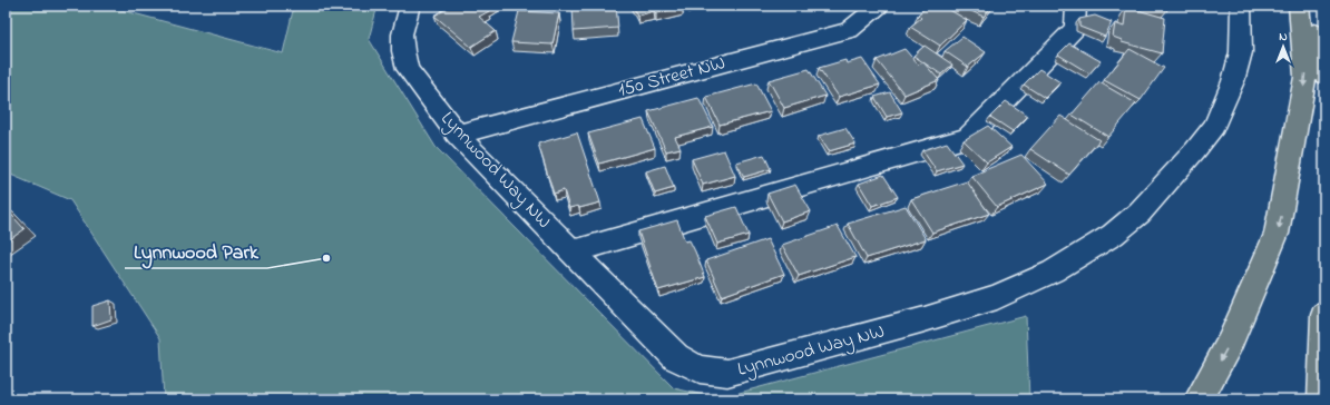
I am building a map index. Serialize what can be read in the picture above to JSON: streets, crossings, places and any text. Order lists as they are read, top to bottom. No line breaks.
{"streets":{"street":["150 Street NW","Lynnwood Way NW"]},"crossings":[["150 Street NW","Lynnwood Way NW"]],"places":["Lynnwood Park"],"north":"top"}
